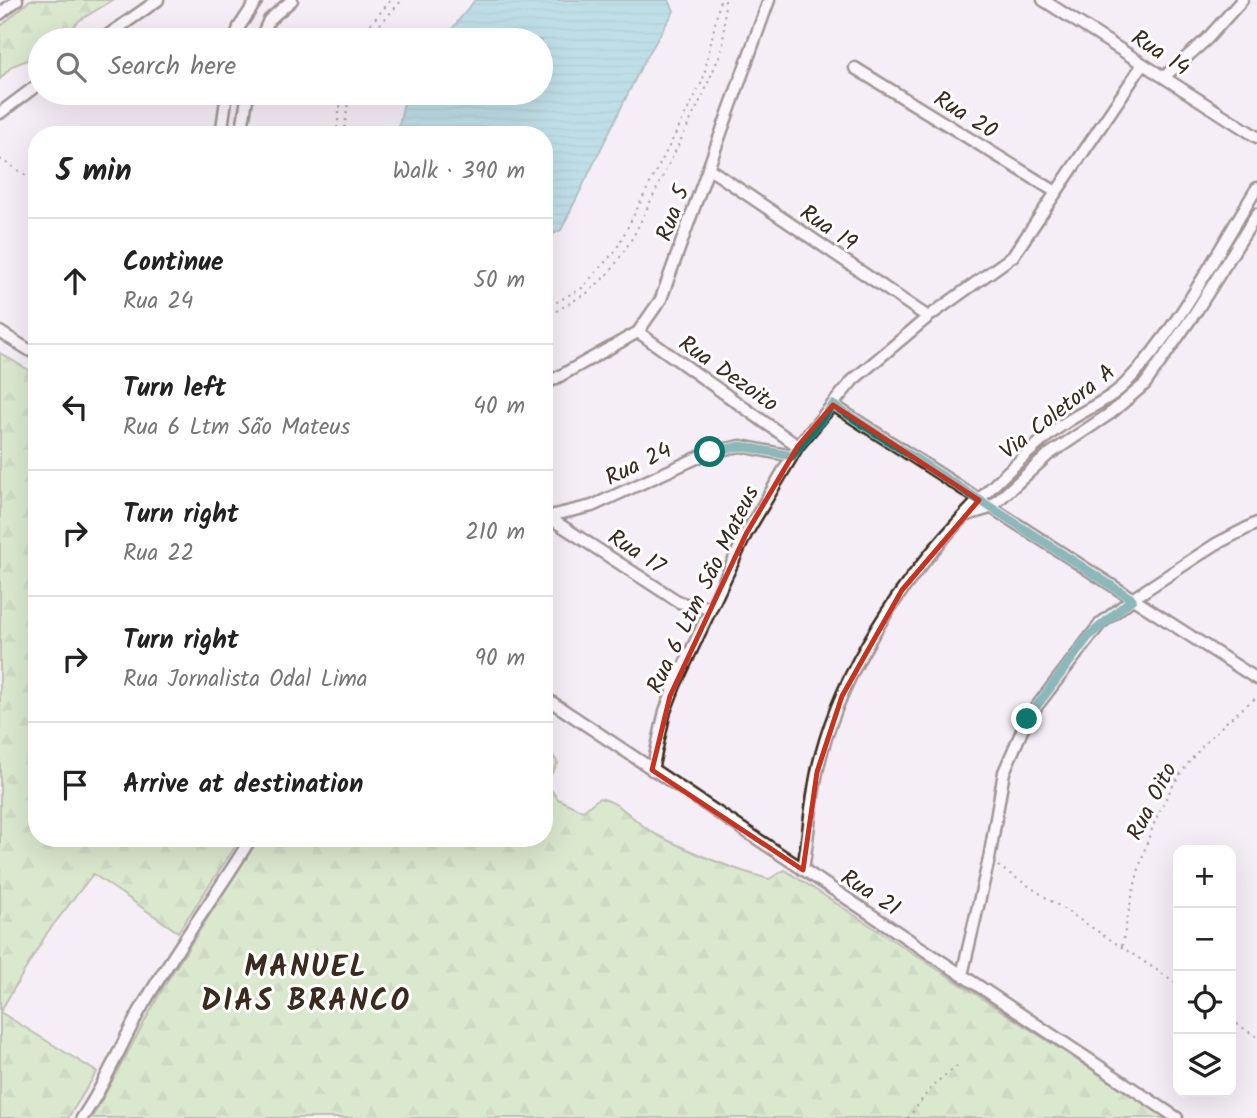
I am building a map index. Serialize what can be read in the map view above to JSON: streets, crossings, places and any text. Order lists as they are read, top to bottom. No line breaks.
{"streets":{"street":["Rua 14","Rua 20","Rua 5","Rua 19","Rua Dezoito","Via Coletora A","Rua 24","Rua 17","Rua 6 Ltm São Mateus","Rua 21"],"path":["Rua Oito"]},"crossings":[["Rua 14","Rua 6 Ltm São Mateus"],["Rua 20","Rua 6 Ltm São Mateus"],["Rua 5","Rua 19"],["Rua 5","Rua Dezoito"],["Rua 19","Rua 6 Ltm São Mateus"],["Rua Dezoito","Rua 6 Ltm São Mateus"],["Via Coletora A","Rua 21"],["Rua 24","Rua 6 Ltm São Mateus"],["Rua 17","Rua 6 Ltm São Mateus"],["Rua 6 Ltm São Mateus","Rua 21"]],"districts":["MANUEL DIAS BRANCO"],"page":{"search":"Search here","heading":["5 min","Walk · 390 m"],"list":[["Continue","Rua 24","50 m"],["Turn left","Rua 6 Ltm São Mateus","40 m"],["Turn right","Rua 22","210 m"],["Turn right","Rua Jornalista Odal Lima","90 m"],"Arrive at destination"],"map_buttons":["+","−"]}}
